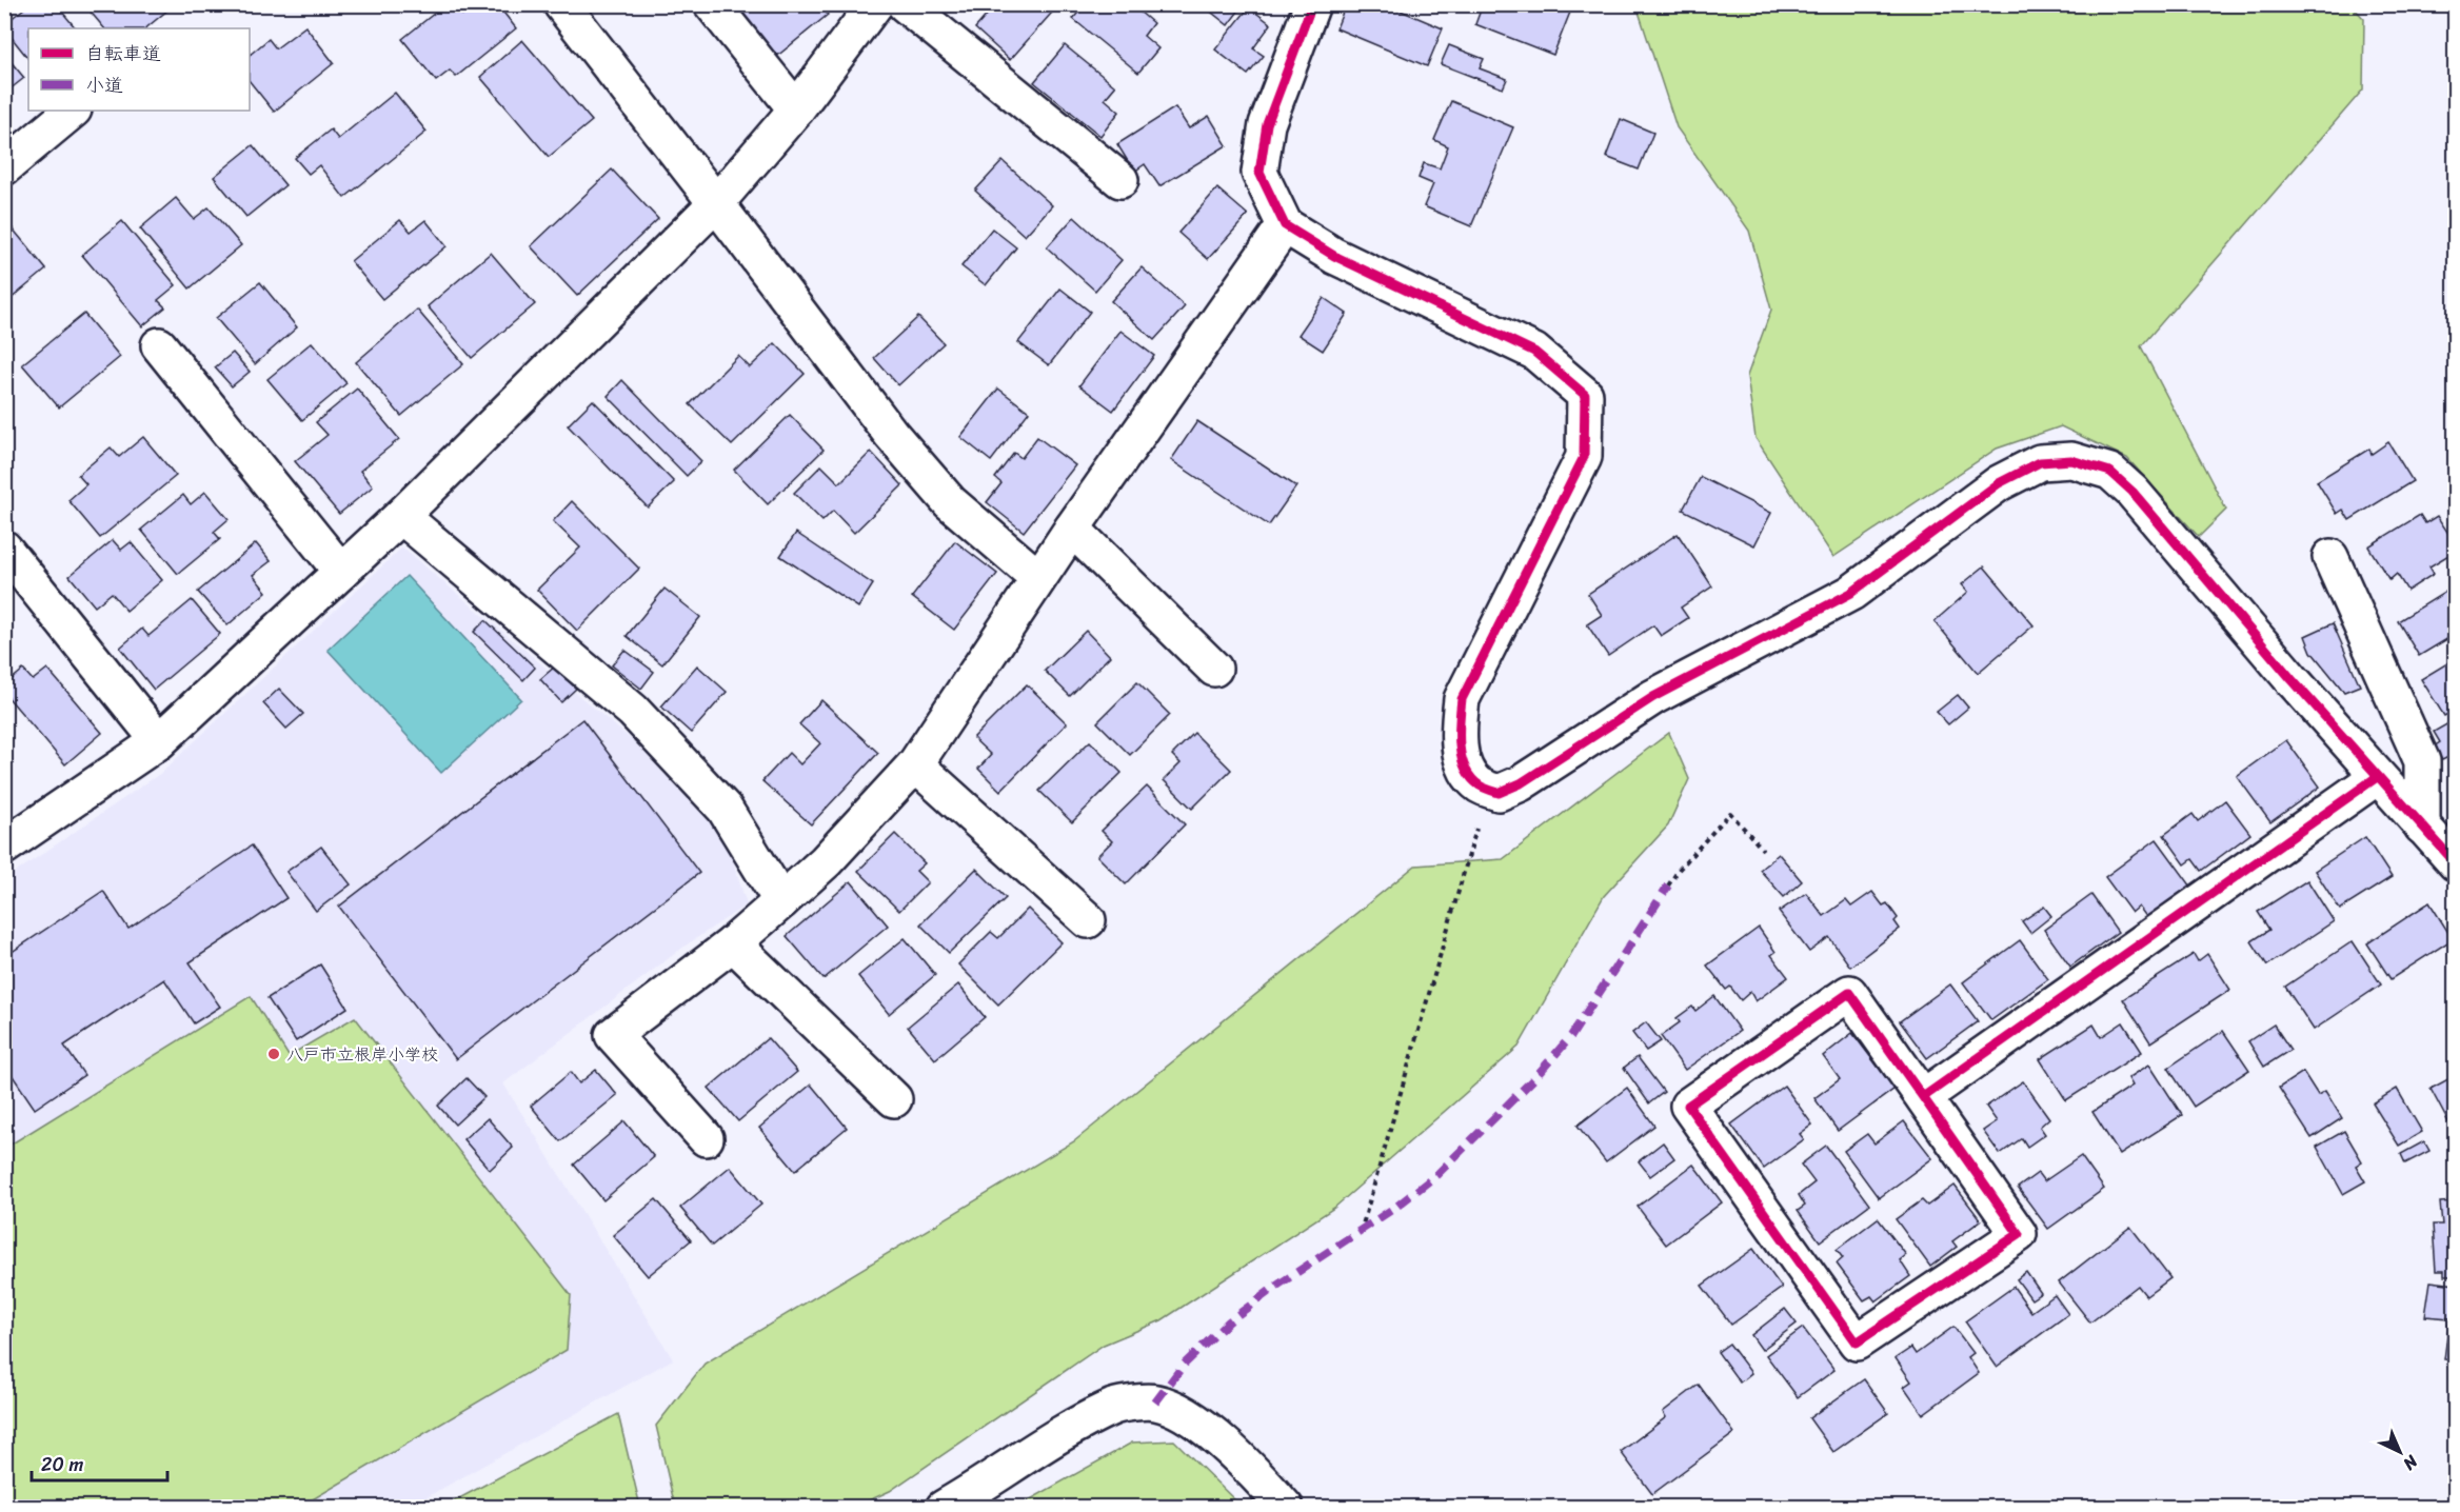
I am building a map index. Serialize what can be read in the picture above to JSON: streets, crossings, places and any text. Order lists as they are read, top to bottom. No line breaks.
{"places":["八戸市立根岸小学校"],"legend":["自転車道","小道"],"scale_bar":"20 m","north":"bottom right"}
